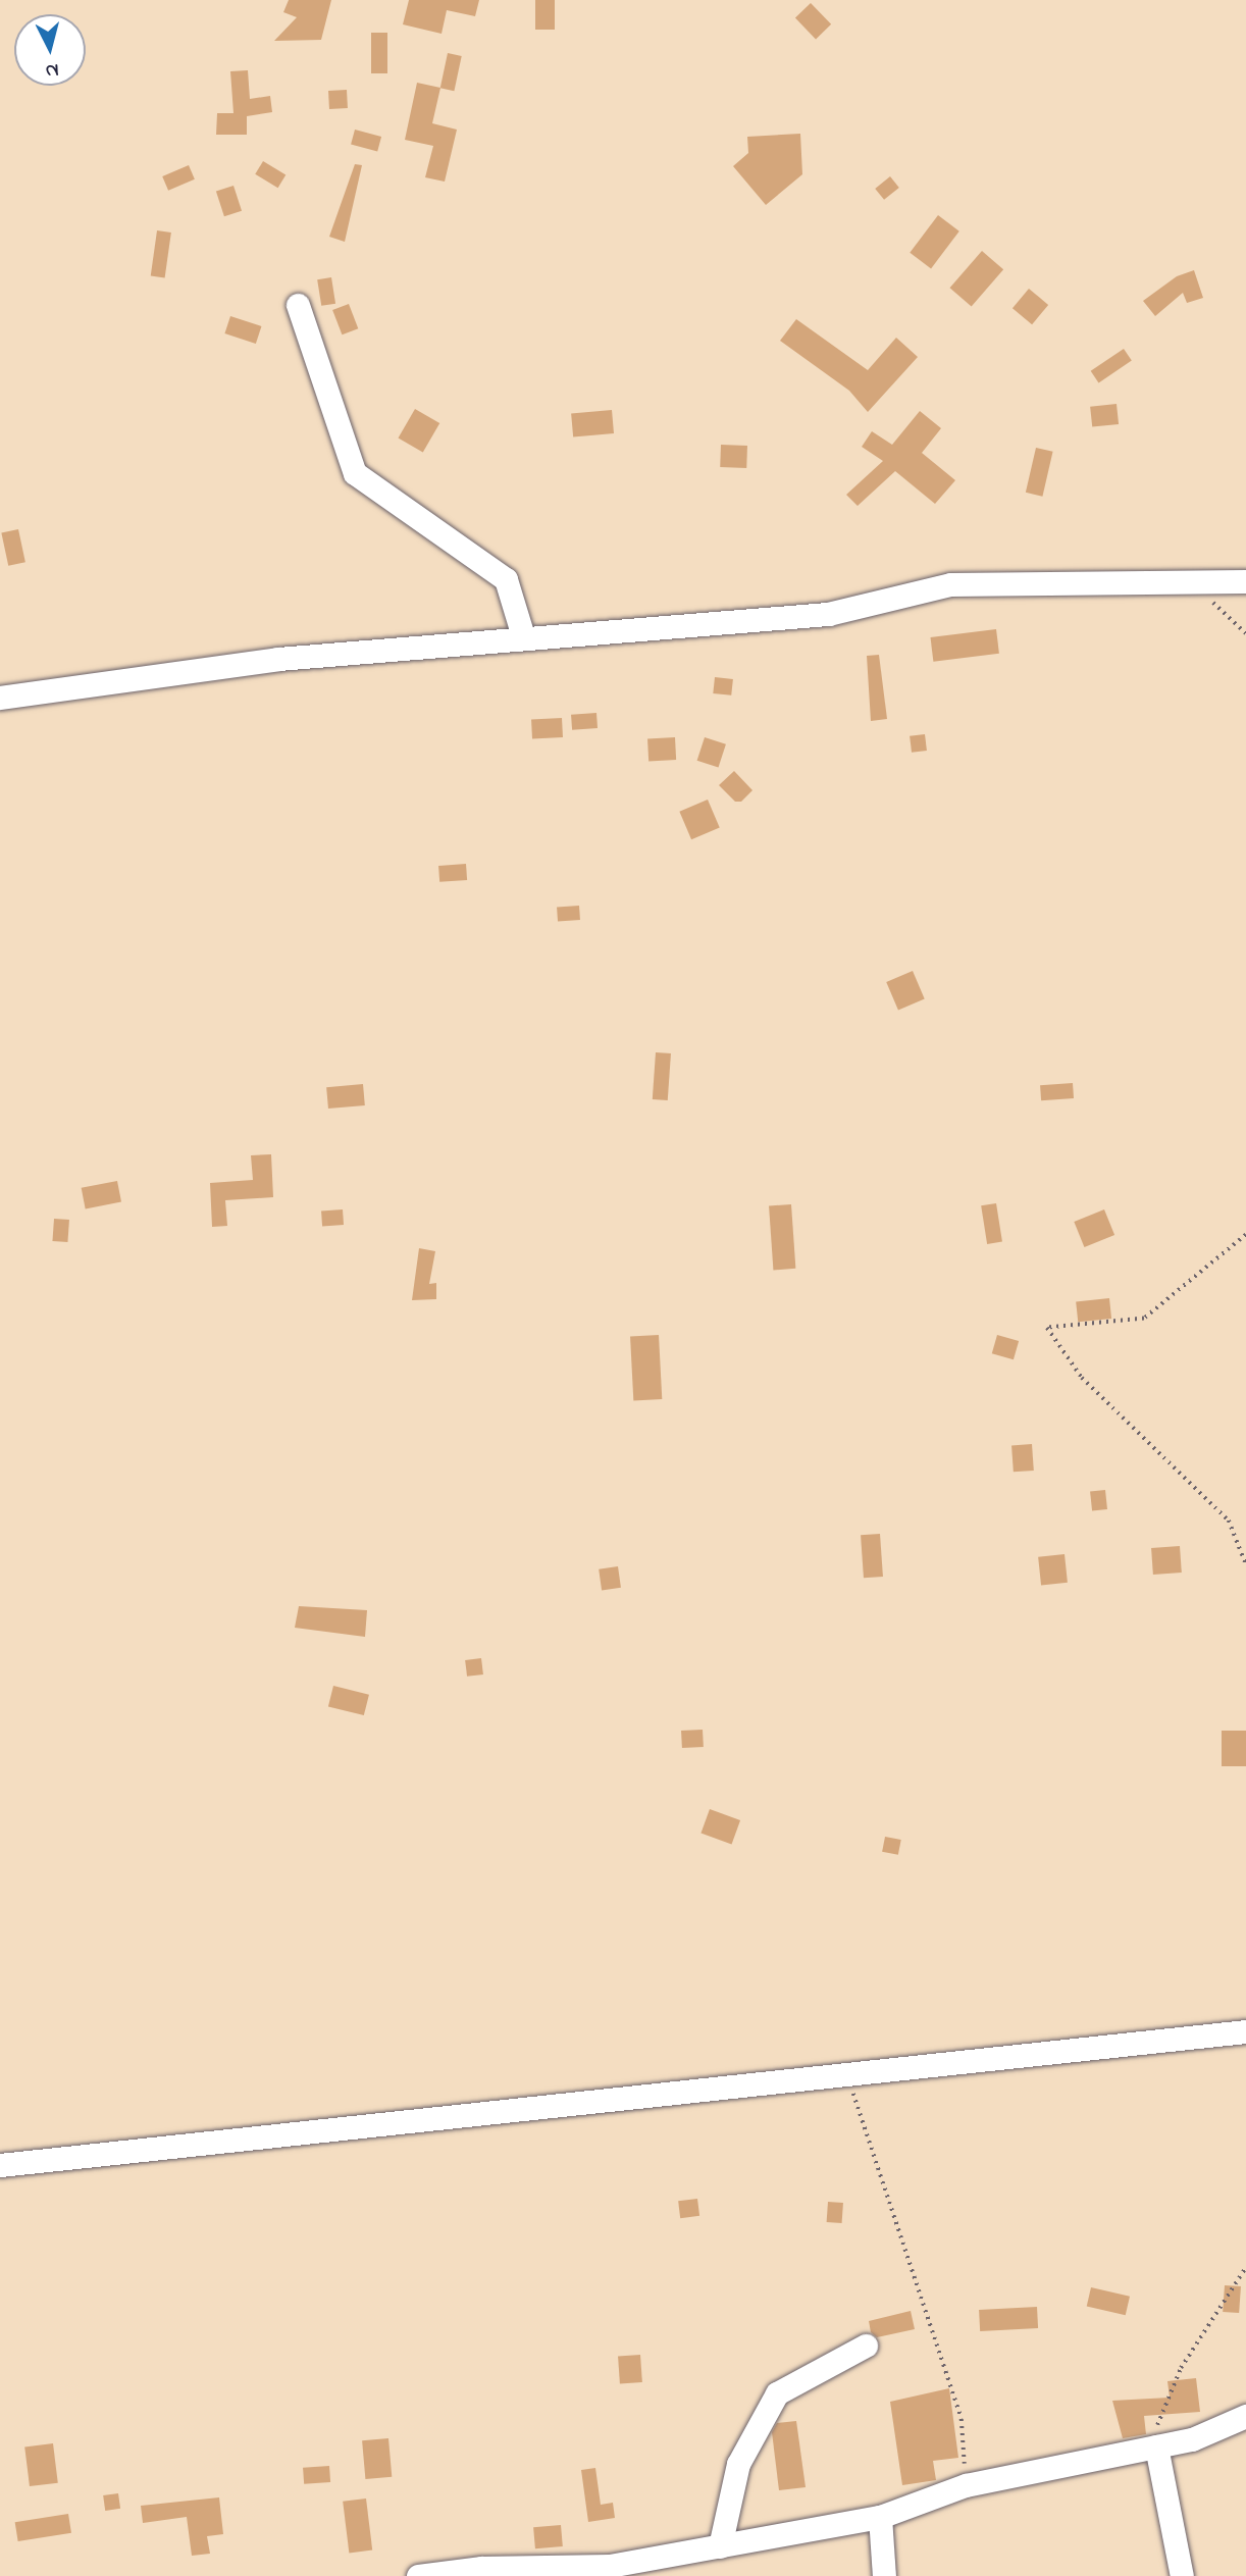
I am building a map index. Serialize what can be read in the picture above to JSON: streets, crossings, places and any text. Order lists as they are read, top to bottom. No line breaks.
{"north":"bottom"}
